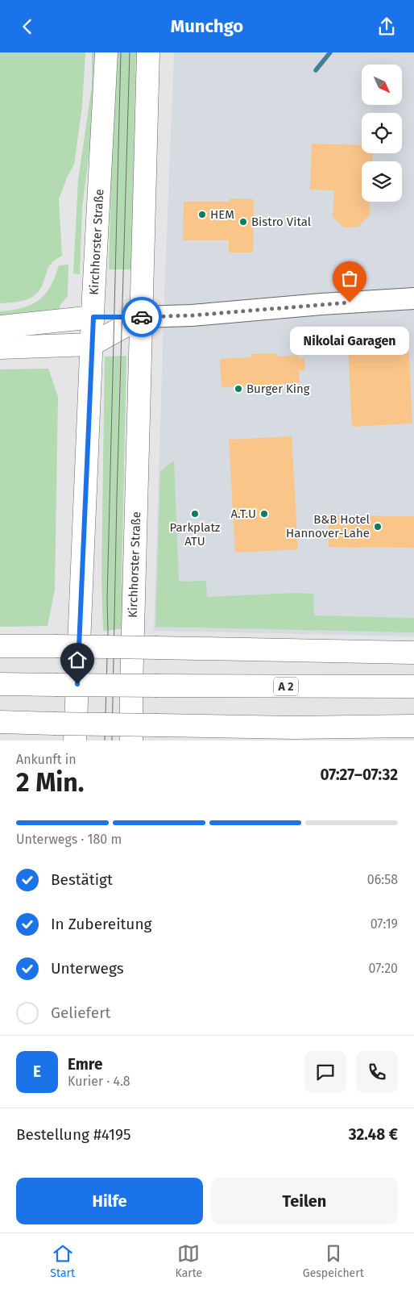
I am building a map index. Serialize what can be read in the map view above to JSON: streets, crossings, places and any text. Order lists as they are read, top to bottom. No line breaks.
{"streets":{"main road":["Kirchhorster Straße","A 2"]},"places":["HEM","Bistro Vital","Nikolai Garagen","Burger King","Parkplatz ATU","A.T.U","B&B Hotel Hannover-Lahe"],"north":"bottom right","page":{"header":"Munchgo","bubble":"Nikolai Garagen","heading":["2 Min.","Ankunft in","07:27–07:32"],"panel":["Emre","Kurier · 4.8","Bestellung #4195","32.48 €"],"bar":"Unterwegs · 180 m","list":[["Bestätigt","06:58"],["In Zubereitung","07:19"],["Unterwegs","07:20"],"Geliefert"],"round":"E","buttons":["Hilfe","Teilen"],"tabs":["Start","Karte","Gespeichert"]}}
